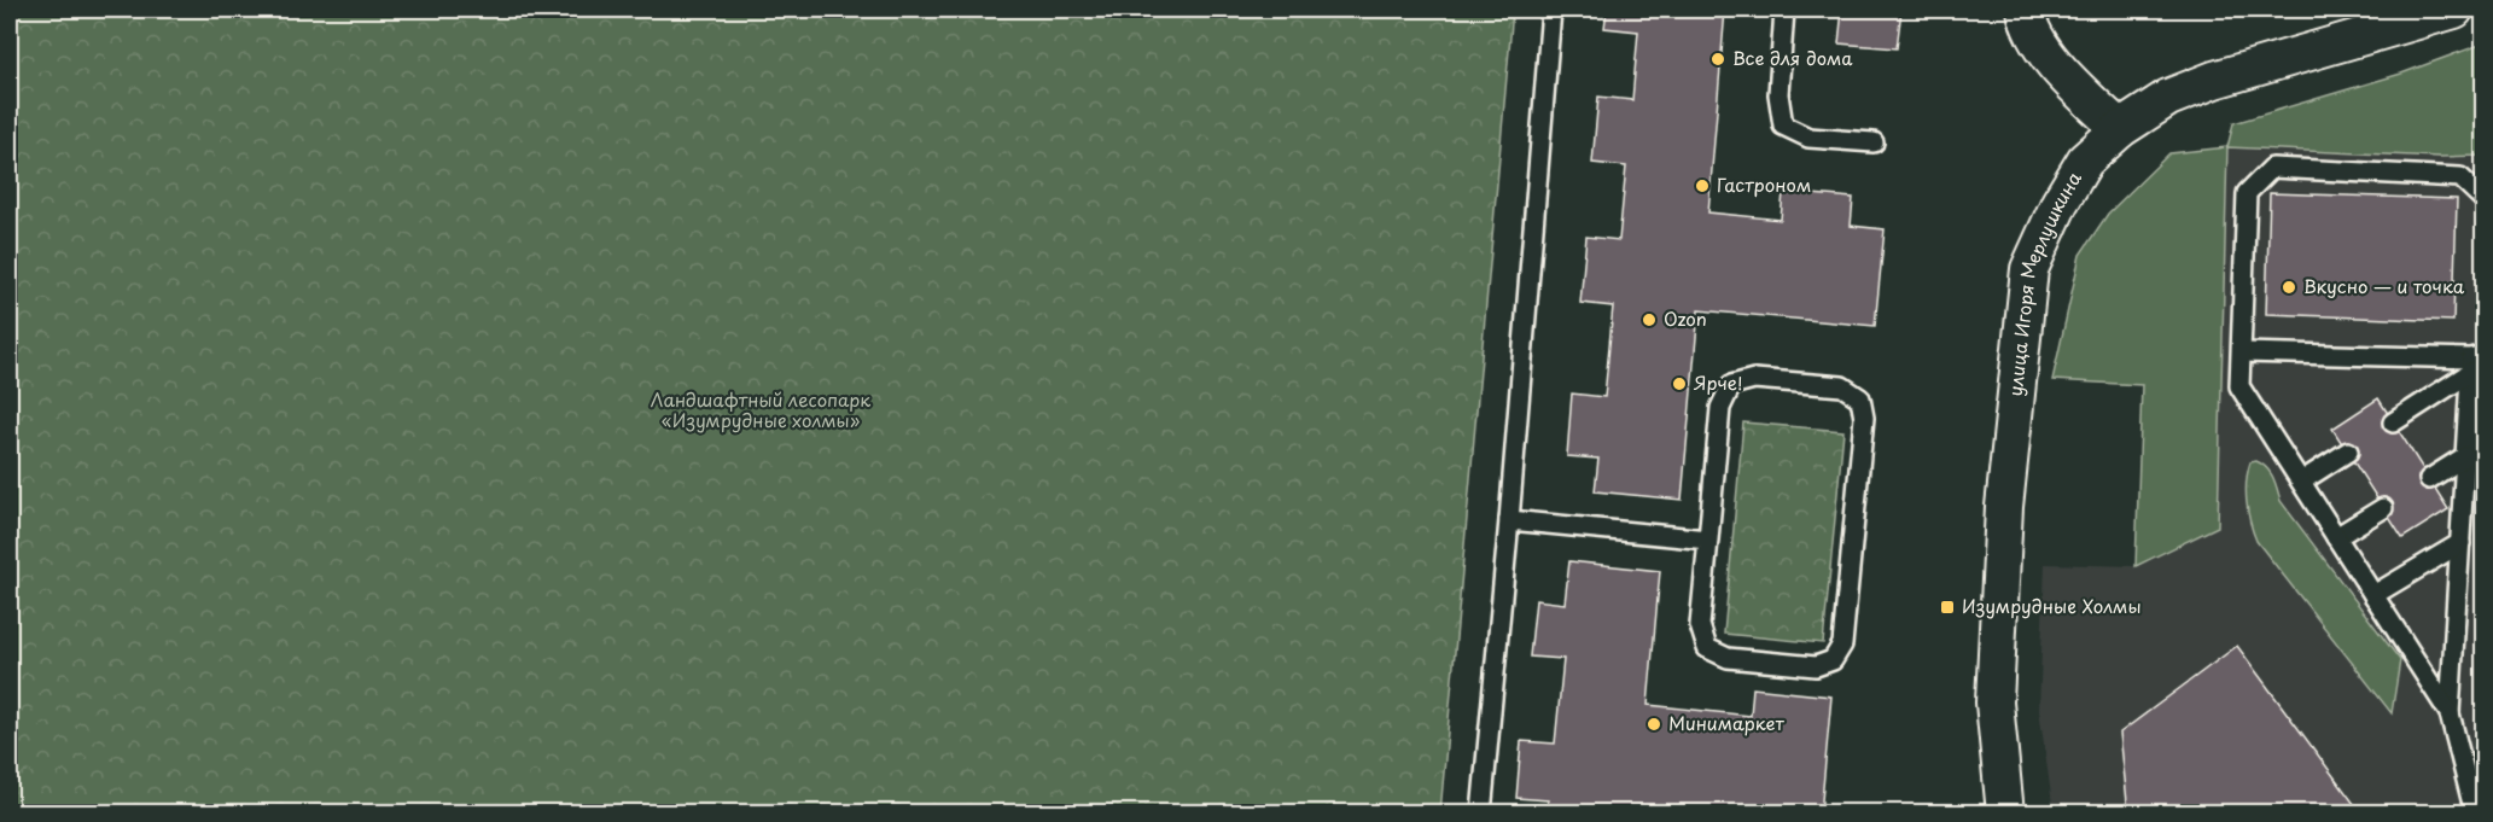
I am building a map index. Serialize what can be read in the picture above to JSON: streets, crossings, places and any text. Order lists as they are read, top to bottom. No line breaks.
{"streets":{"street":["улица Игоря Мерлушкина"]},"parks":["Ландшафтный лесопарк «Изумрудные холмы»"],"places":{"other":["Все для дома","Гастроном","Вкусно — и точка","Ozon","Ярче!","Минимаркет"],"transit":["Изумрудные Холмы"]}}
